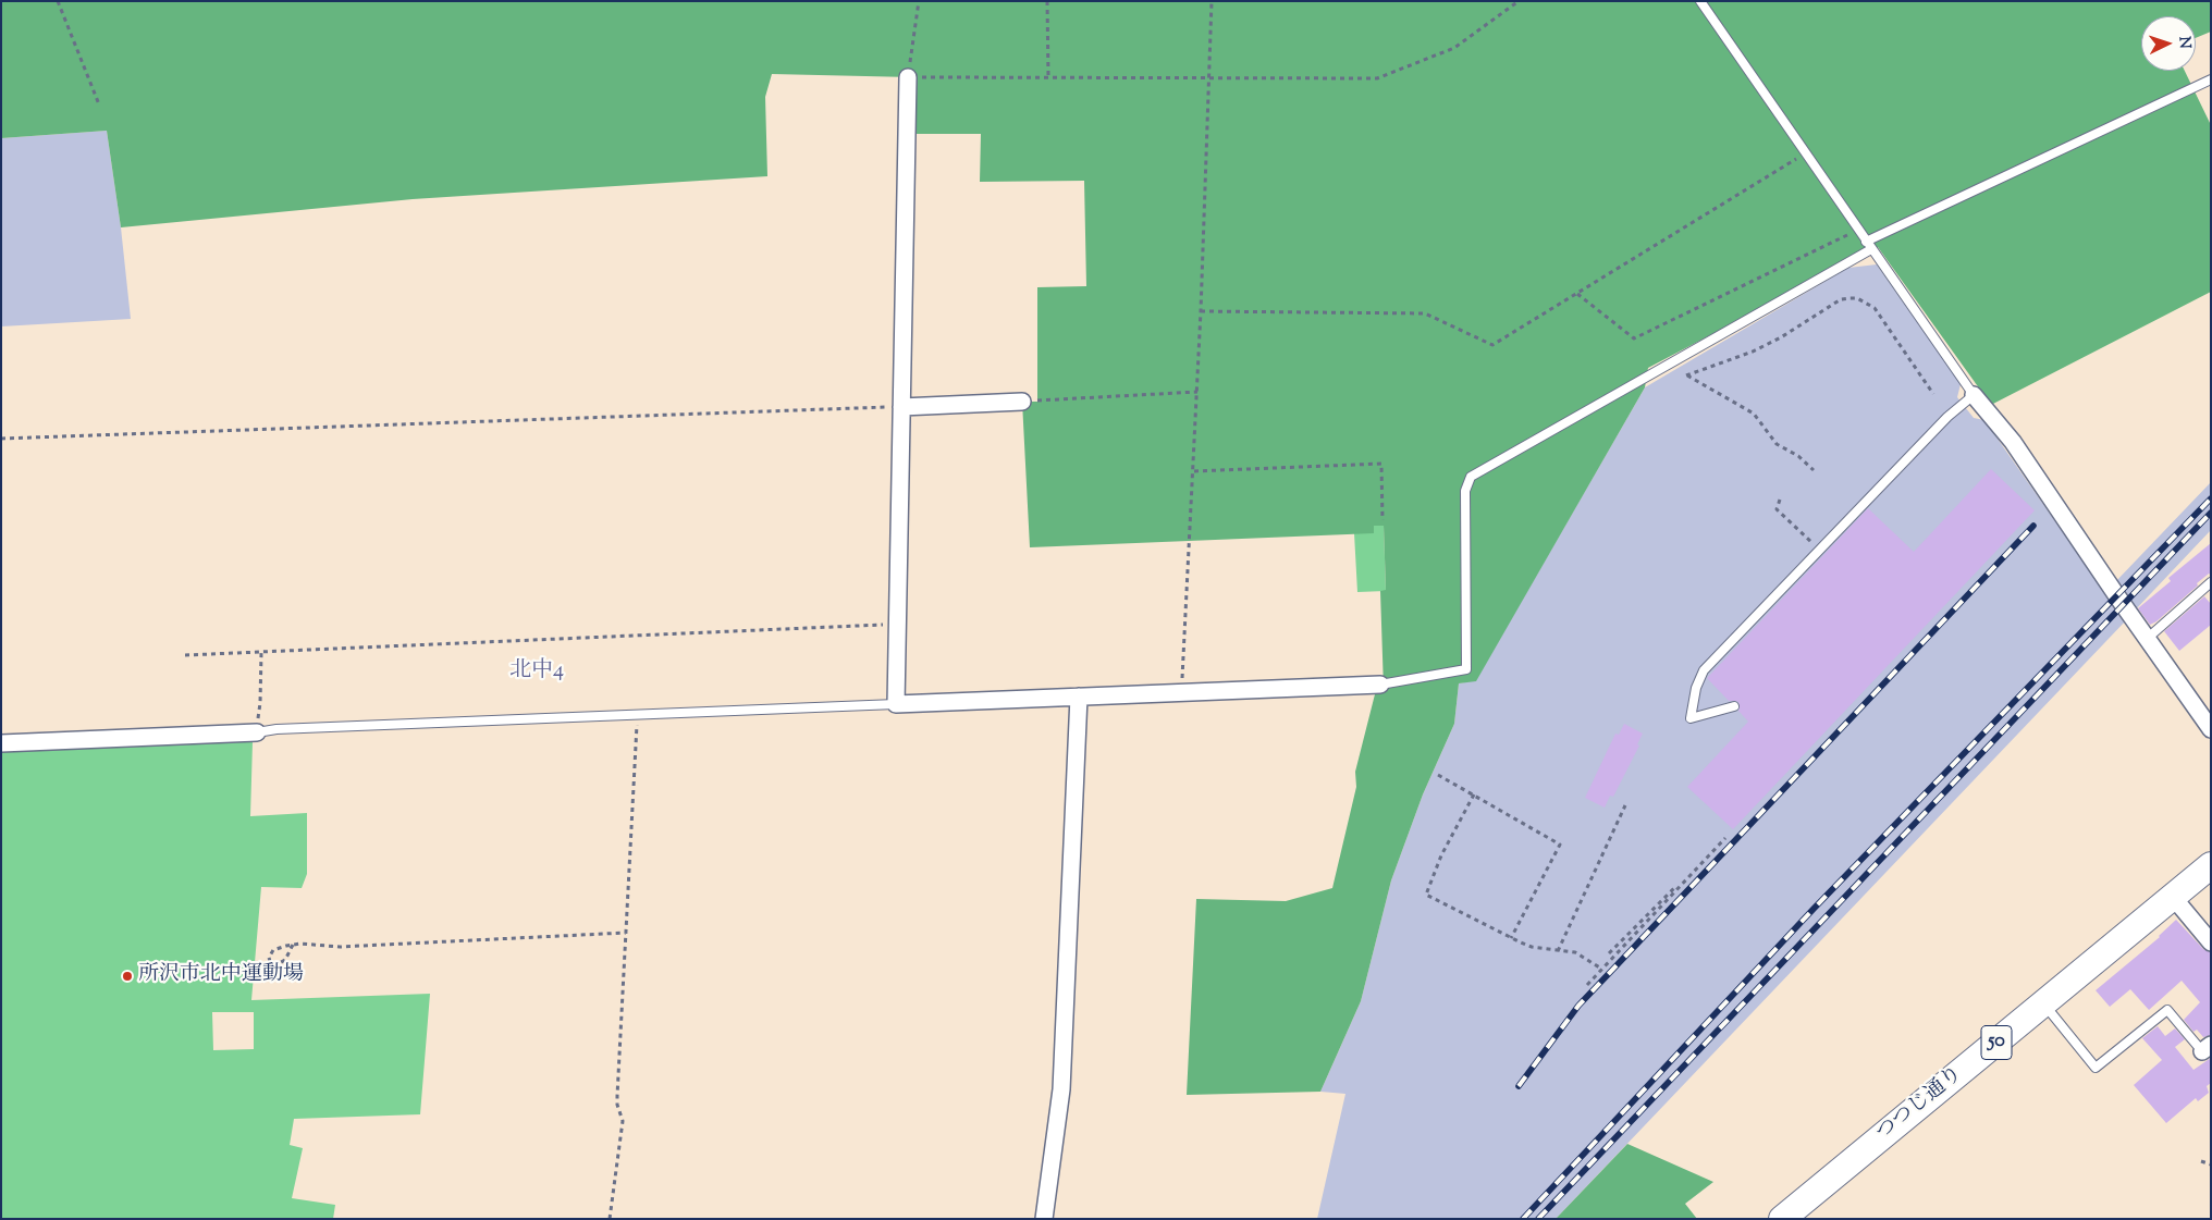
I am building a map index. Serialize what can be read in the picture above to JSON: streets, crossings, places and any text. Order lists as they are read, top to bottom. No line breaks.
{"streets":{"main road":["50","つつじ通り"]},"districts":["北中4"],"places":["所沢市北中運動場"],"north":"right"}
